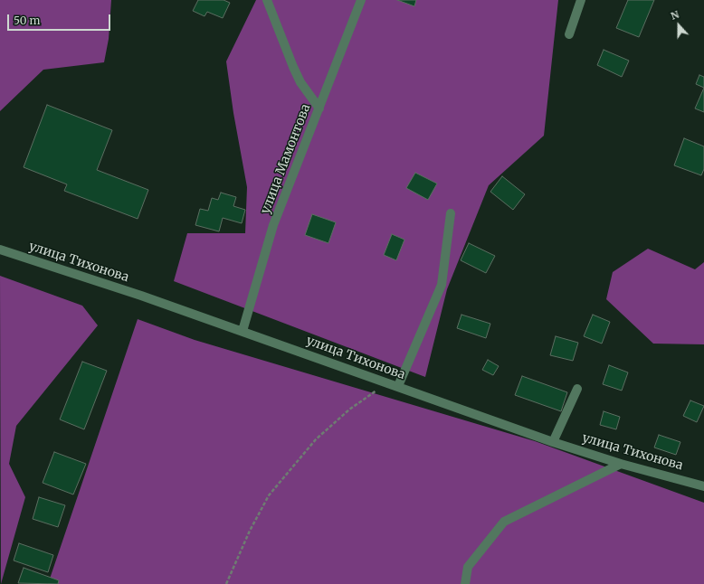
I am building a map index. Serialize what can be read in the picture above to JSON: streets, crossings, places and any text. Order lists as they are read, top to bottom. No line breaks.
{"streets":{"street":["улица Мамонтова","улица Тихонова"]},"crossings":[["улица Мамонтова","улица Тихонова"]],"scale_bar":"50 m","north":"top"}
